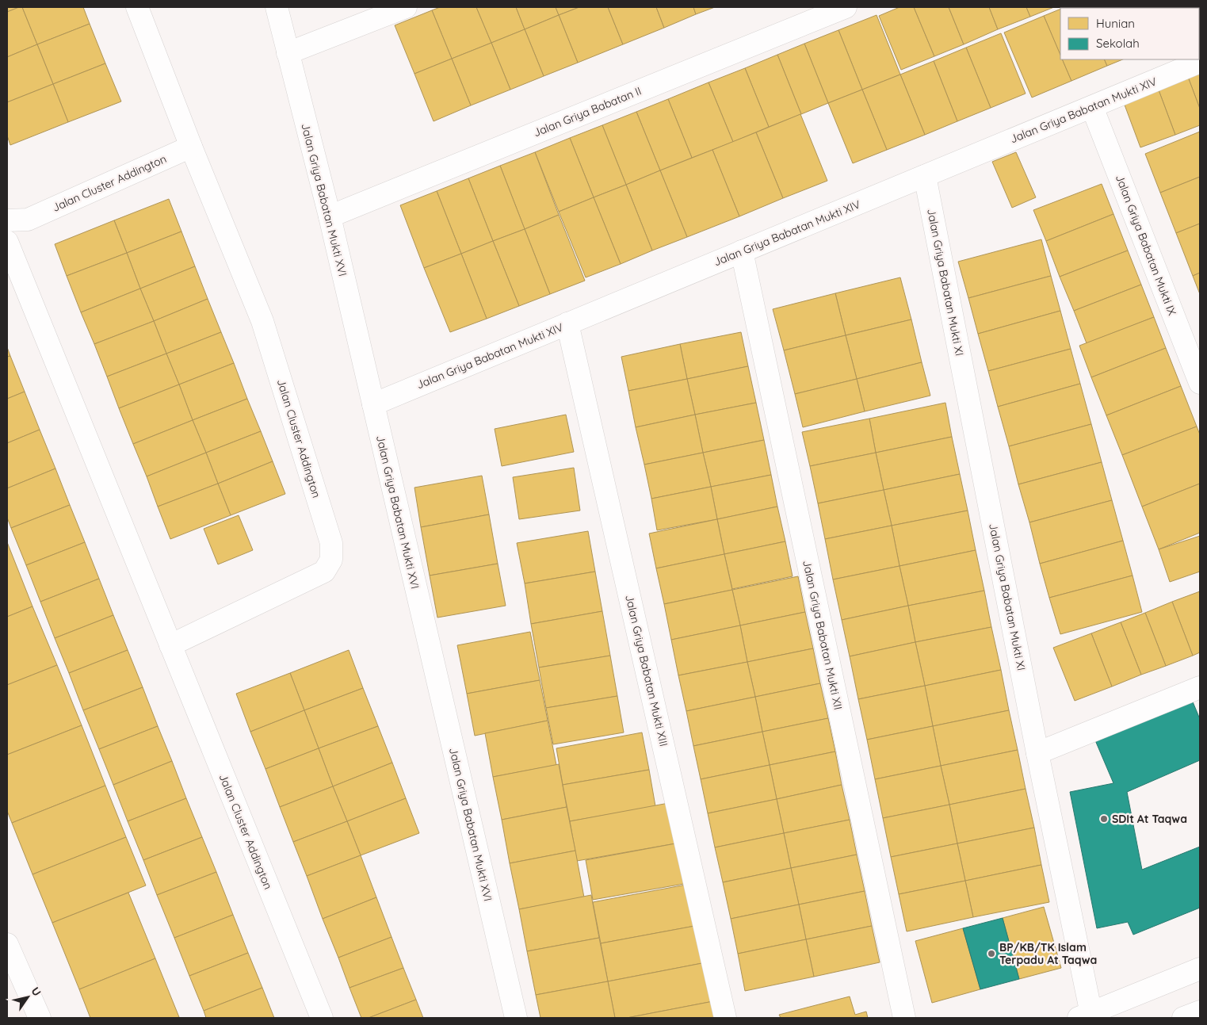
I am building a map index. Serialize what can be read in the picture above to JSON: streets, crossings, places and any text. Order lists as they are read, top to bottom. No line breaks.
{"streets":{"street":["Jalan Griya Babatan Mukti XIV","Jalan Griya Babatan II","Jalan Cluster Addington","Jalan Griya Babatan Mukti XVI","Jalan Griya Babatan Mukti IX","Jalan Griya Babatan Mukti XI","Jalan Griya Babatan Mukti XII","Jalan Griya Babatan Mukti XIII"]},"crossings":[["Jalan Griya Babatan Mukti XIV","Jalan Griya Babatan Mukti XVI"],["Jalan Griya Babatan Mukti XIV","Jalan Griya Babatan Mukti IX"],["Jalan Griya Babatan Mukti XIV","Jalan Griya Babatan Mukti XI"],["Jalan Griya Babatan Mukti XIV","Jalan Griya Babatan Mukti XII"],["Jalan Griya Babatan Mukti XIV","Jalan Griya Babatan Mukti XIII"],["Jalan Griya Babatan II","Jalan Griya Babatan Mukti XVI"]],"places":["SDIt At Taqwa","BP/KB/TK Islam Terpadu At Taqwa"],"legend":["Hunian","Sekolah"],"north":"top right"}
